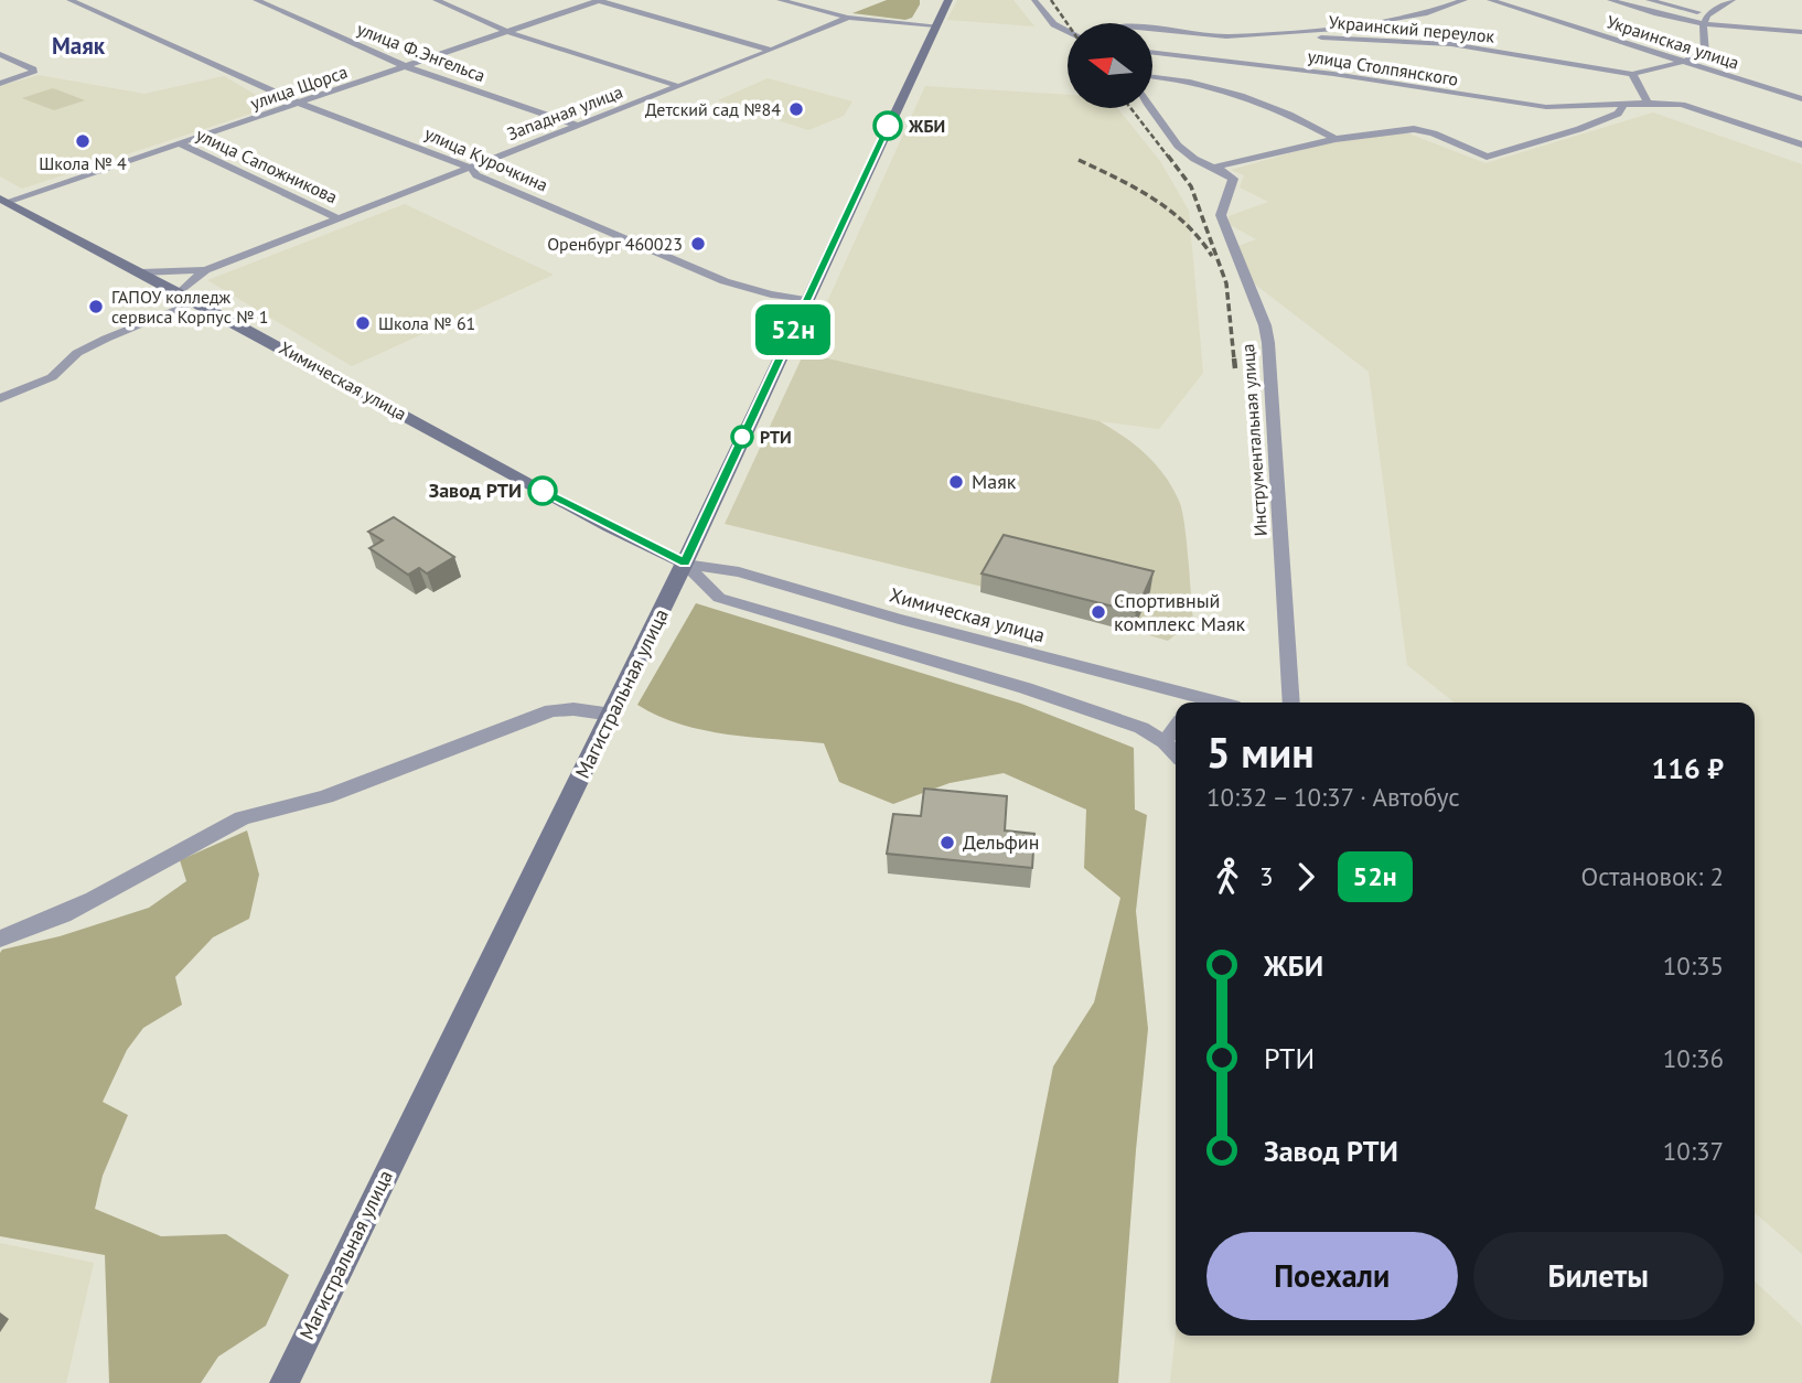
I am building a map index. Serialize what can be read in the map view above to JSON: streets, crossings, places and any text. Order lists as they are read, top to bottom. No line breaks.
{"streets":{"street":["Украинский переулок","Украинская улица","улица Ф.Энгельса","улица Столпянского","улица Щорса","Западная улица","улица Курочкина","улица Сапожникова","Химическая улица","Инструментальная улица","Магистральная улица"]},"crossings":[["улица Ф.Энгельса","улица Щорса"],["улица Ф.Энгельса","Западная улица"],["улица Столпянского","Инструментальная улица"],["улица Щорса","улица Курочкина"],["улица Щорса","улица Сапожникова"],["улица Щорса","Химическая улица"],["Западная улица","улица Курочкина"],["Западная улица","улица Сапожникова"],["Западная улица","Химическая улица"],["улица Курочкина","Магистральная улица"],["Химическая улица","Магистральная улица"]],"districts":["Маяк"],"places":["Детский сад №84","ЖБИ","Школа № 4","Оренбург 460023","ГАПОУ колледж сервиса Корпус № 1","Школа № 61","РТИ","Маяк","Завод РТИ","Спортивный комплекс Маяк","Дельфин"],"lines":["bus line 52н"],"north":"left","page":{"on_map":"52н","heading":["5 мин","10:32 – 10:37 · Автобус","116 ₽"],"legs":["3","52н","Остановок: 2"],"list":[{"name":"ЖБИ","value":"10:35"},{"name":"РТИ","value":"10:36"},{"name":"Завод РТИ","value":"10:37"}],"buttons":["Поехали","Билеты"]}}
